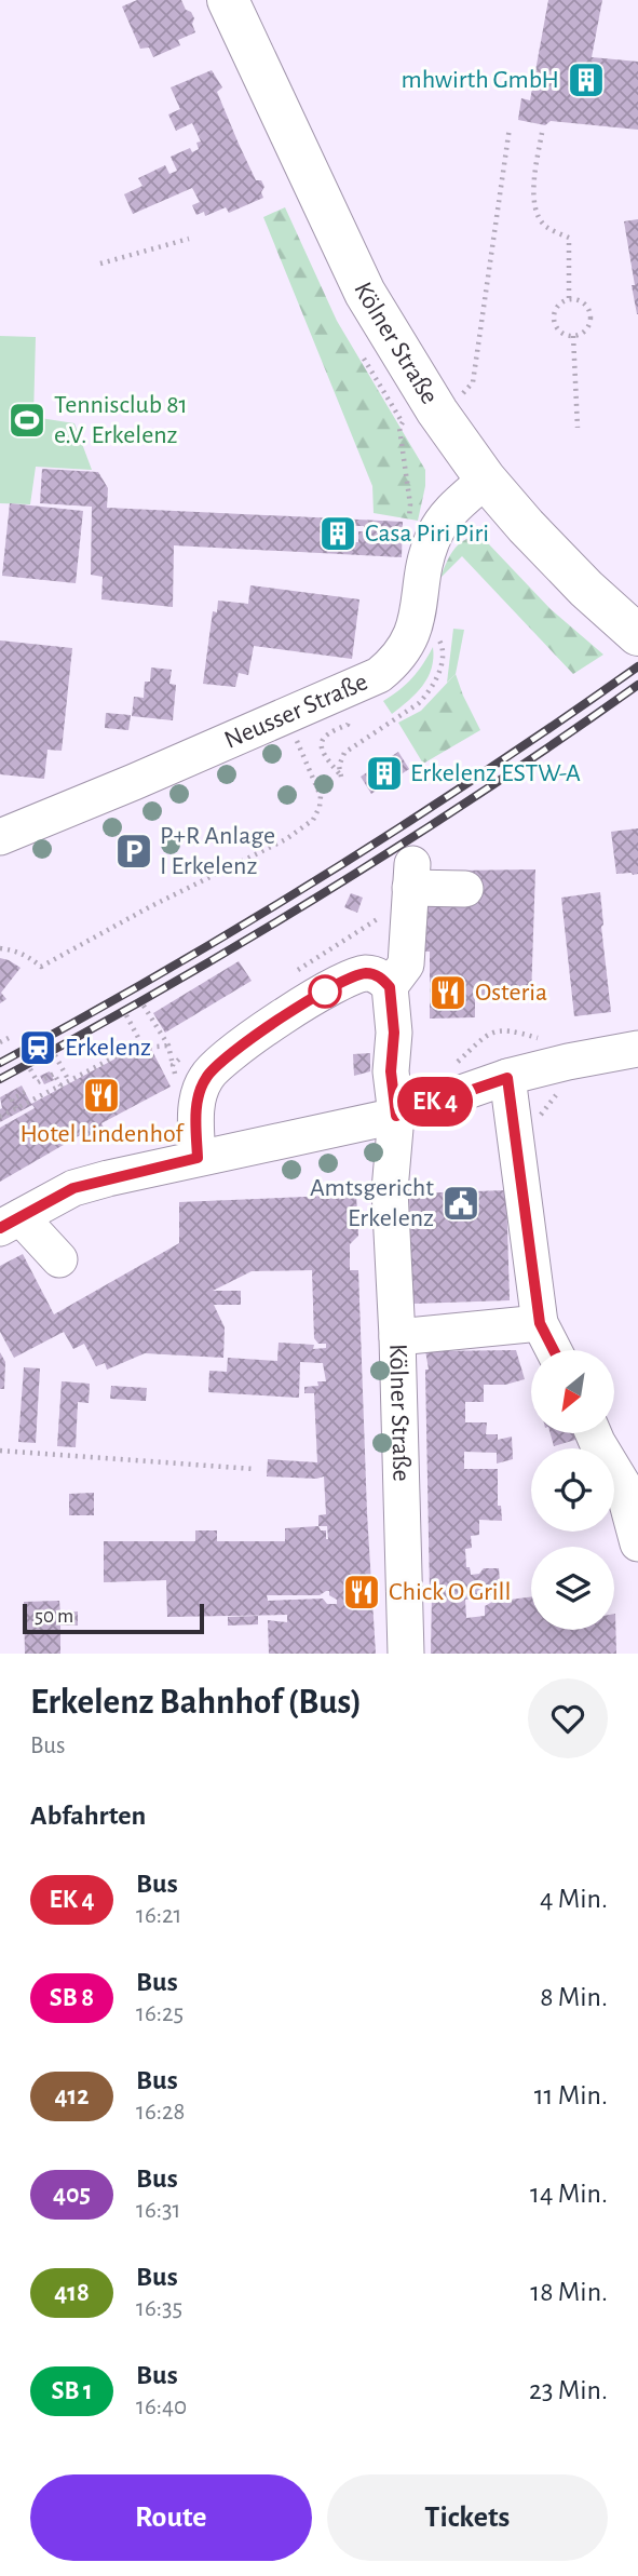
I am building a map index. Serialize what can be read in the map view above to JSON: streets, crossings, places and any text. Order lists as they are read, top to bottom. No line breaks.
{"streets":{"main road":["Kölner Straße"],"street":["Neusser Straße"]},"crossings":[["Kölner Straße","Neusser Straße"]],"places":{"building":["mhwirth GmbH","Casa Piri Piri","Erkelenz ESTW-A"],"sports":["Tennisclub 81 e.V. Erkelenz"],"parking":["P+R Anlage I Erkelenz"],"restaurant":["Osteria","Hotel Lindenhof","Chick O Grill"],"station":["Erkelenz"],"public building":["Amtsgericht Erkelenz"]},"scale_bar":"50 m","north":"bottom left","page":{"on_map":"EK 4","scale":"50 m","heading":[["Erkelenz Bahnhof (Bus)","Bus"],"Abfahrten"],"list":[{"mark":"EK 4","name":"Bus","note":"16:21","value":"4 Min."},{"mark":"SB 8","name":"Bus","note":"16:25","value":"8 Min."},{"mark":"412","name":"Bus","note":"16:28","value":"11 Min."},{"mark":"405","name":"Bus","note":"16:31","value":"14 Min."},{"mark":"418","name":"Bus","note":"16:35","value":"18 Min."},{"mark":"SB 1","name":"Bus","note":"16:40","value":"23 Min."}],"buttons":["Route","Tickets"]}}
